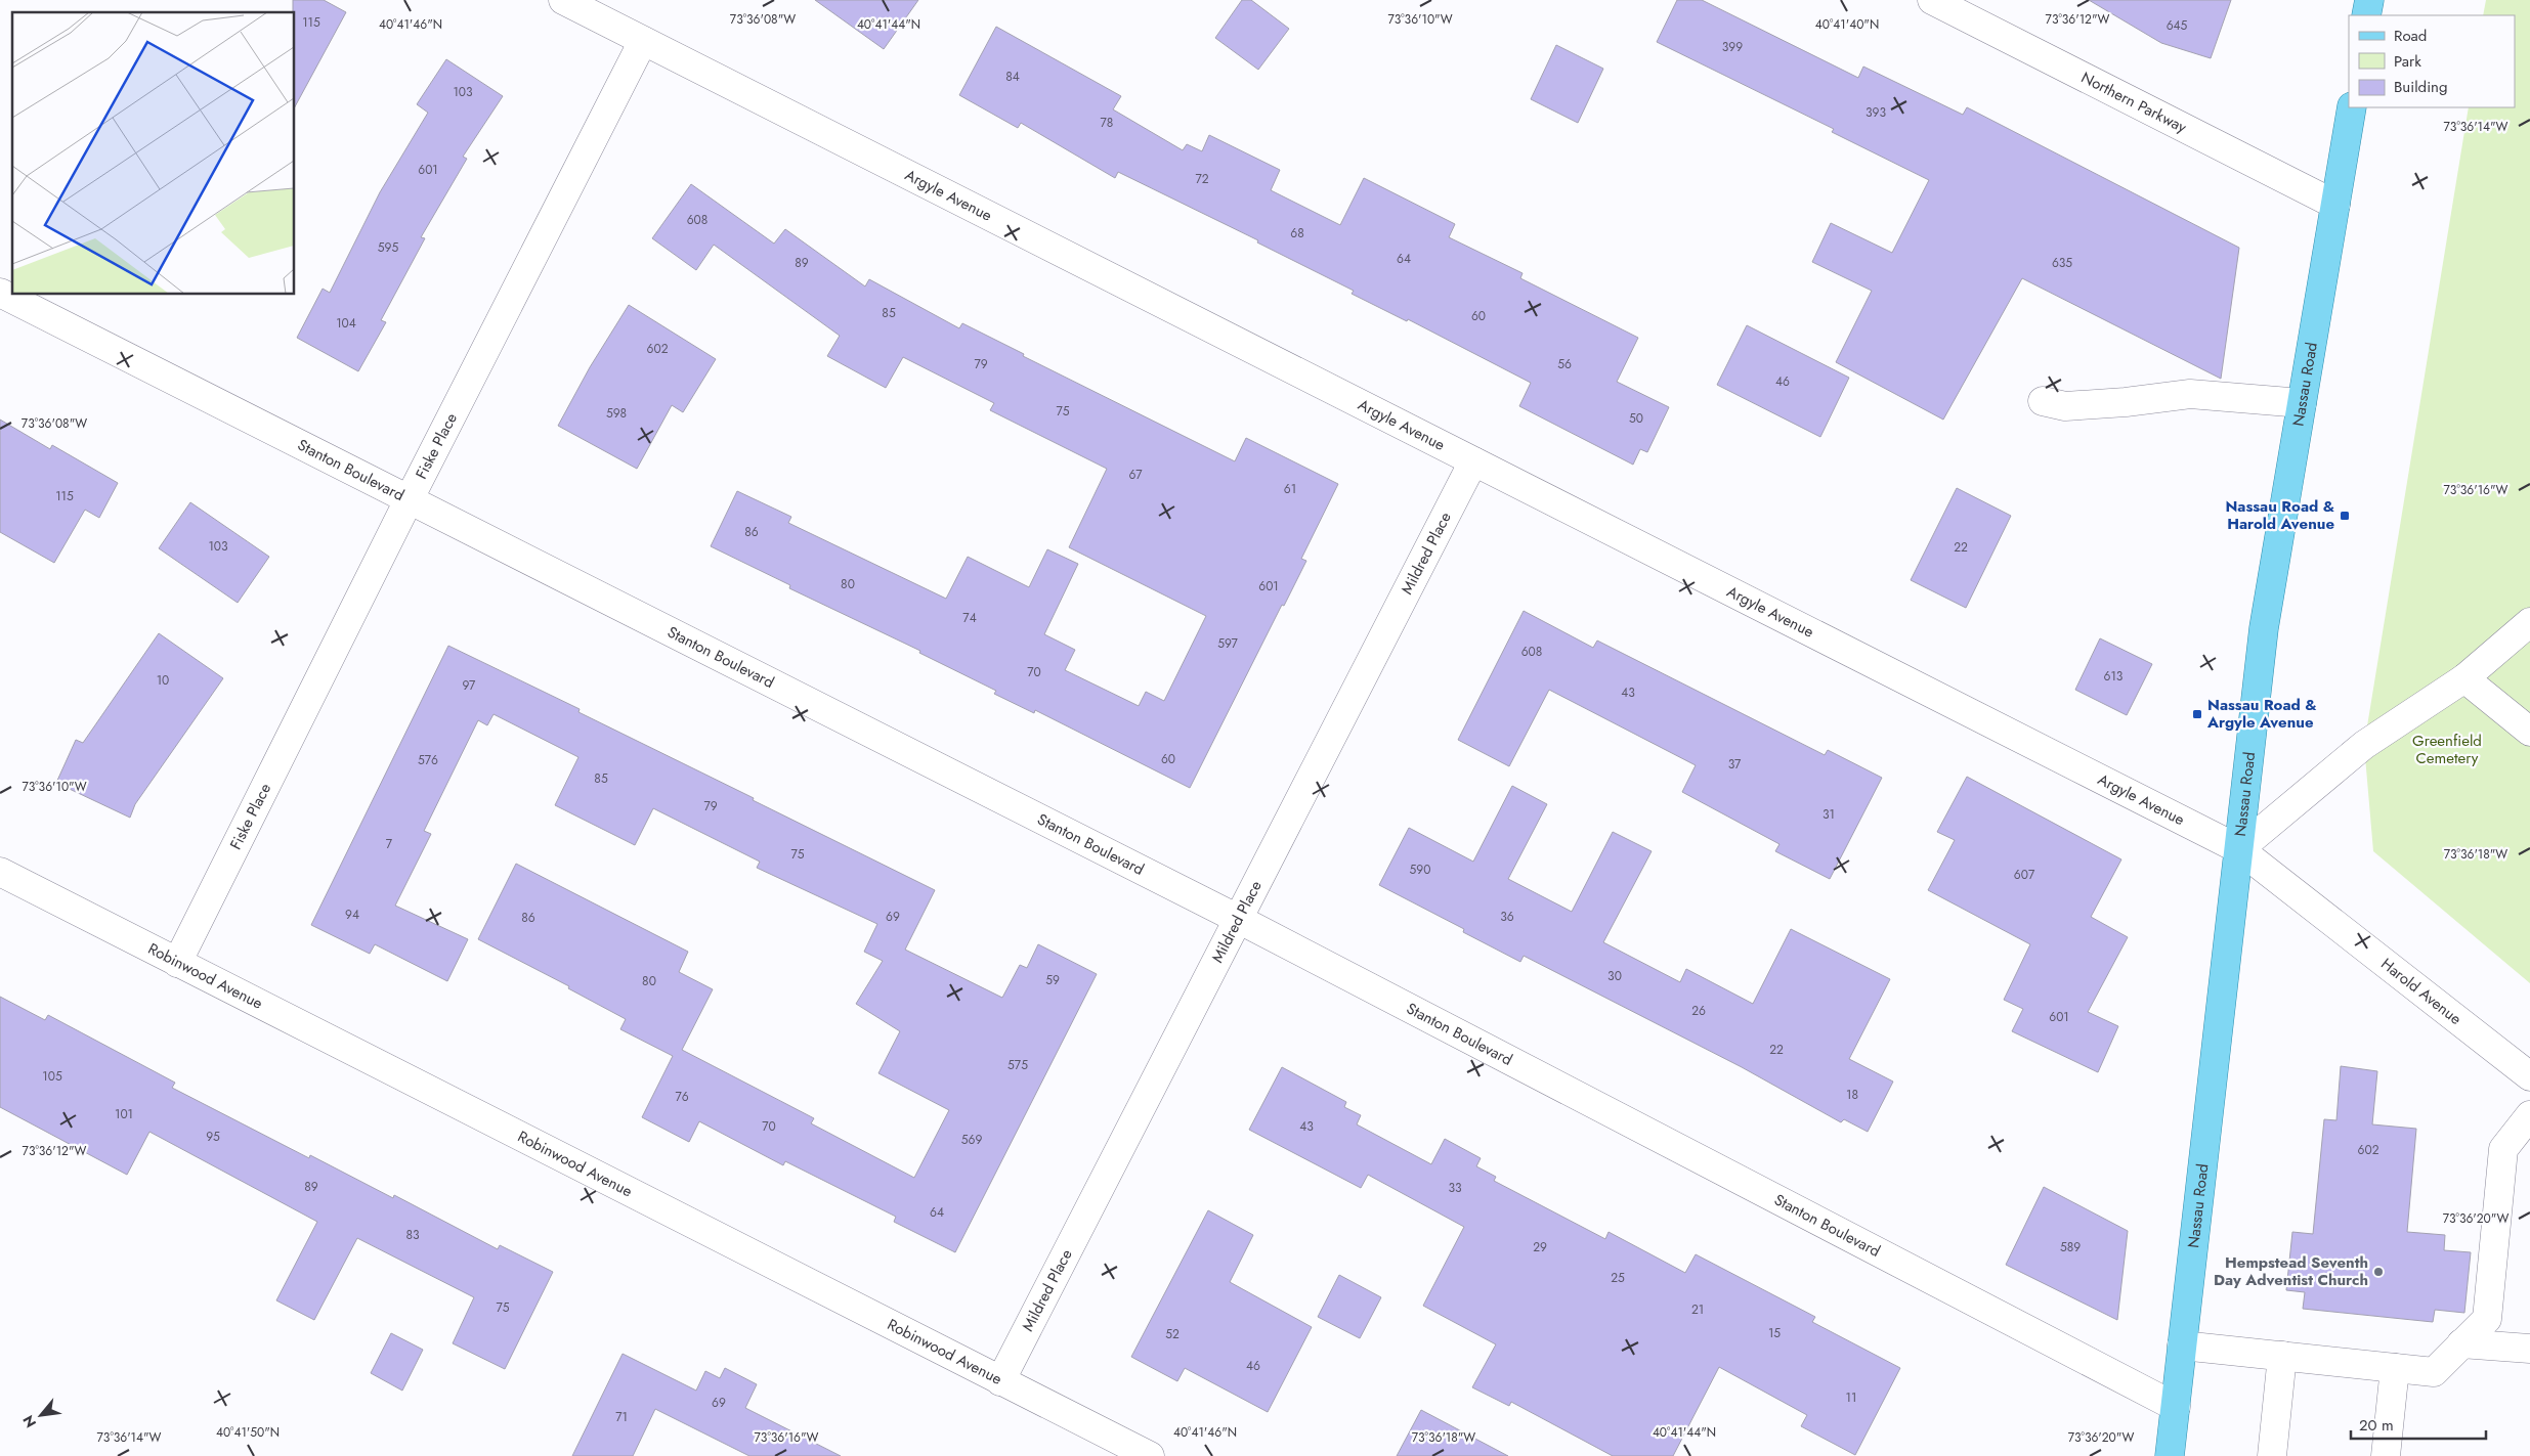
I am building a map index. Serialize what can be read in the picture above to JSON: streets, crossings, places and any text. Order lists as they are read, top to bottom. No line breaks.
{"streets":{"main road":["Nassau Road"],"street":["Northern Parkway","Argyle Avenue","Fiske Place","Stanton Boulevard","Mildred Place","Robinwood Avenue","Harold Avenue"]},"crossings":[["Northern Parkway","Nassau Road"],["Argyle Avenue","Nassau Road"],["Argyle Avenue","Fiske Place"],["Argyle Avenue","Mildred Place"],["Argyle Avenue","Harold Avenue"],["Nassau Road","Stanton Boulevard"],["Nassau Road","Harold Avenue"],["Fiske Place","Stanton Boulevard"],["Fiske Place","Robinwood Avenue"],["Stanton Boulevard","Mildred Place"],["Mildred Place","Robinwood Avenue"]],"parks":["Greenfield Cemetery"],"places":{"transit":["Nassau Road & Harold Avenue","Nassau Road & Argyle Avenue"],"other":["Hempstead Seventh Day Adventist Church"]},"house_numbers":["115","645","399","84","103","393","78","601","72","608","68","595","64","89","635","85","60","104","602","79","56","46","75","598","50","67","61","115","86","103","22","80","601","74","597","608","70","613","10","97","43","60","576","37","85","79","31","7","75","590","607","94","69","36","86","30","59","80","26","601","22","575","105","18","76","101","70","43","95","569","602","89","33","64","83","29","589","25","75","21","15","52","46","11","69","71"],"legend":["Road","Park","Building"],"scale_bar":"20 m","north":"bottom left","coordinates":["73°36'08\"W","73°36'10\"W","73°36'12\"W","40°41'46\"N","40°41'44\"N","40°41'40\"N","73°36'14\"W","73°36'16\"W","73°36'18\"W","73°36'20\"W","40°41'50\"N"]}
